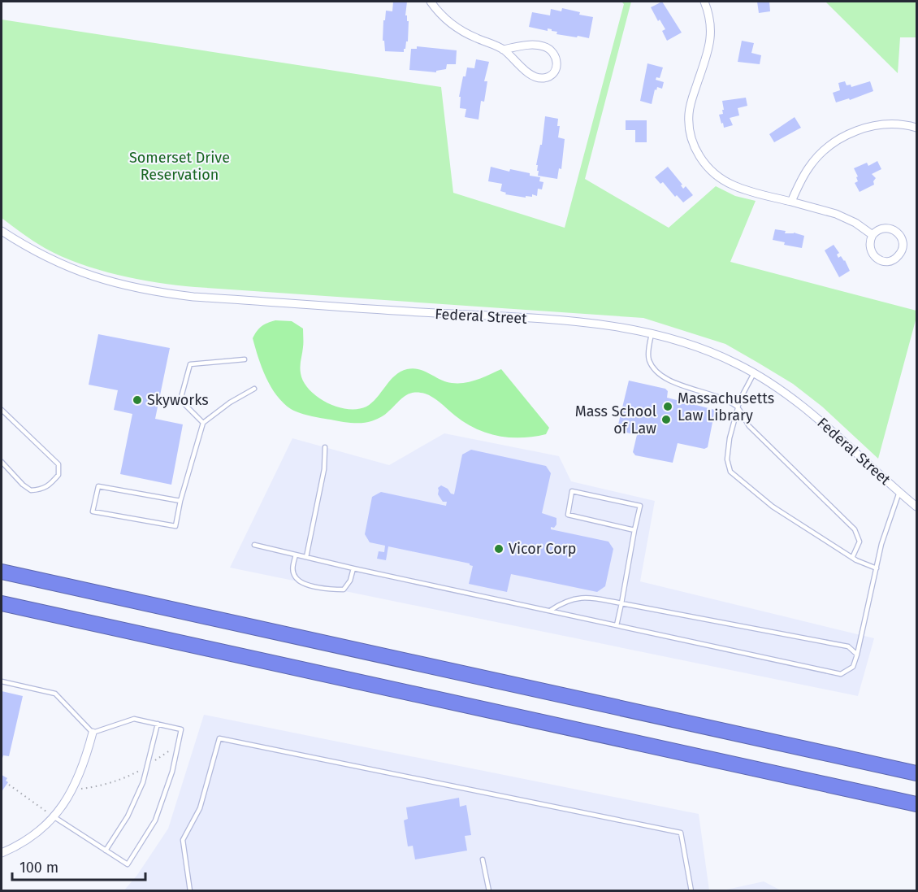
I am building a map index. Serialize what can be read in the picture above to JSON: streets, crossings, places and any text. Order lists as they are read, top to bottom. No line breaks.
{"streets":{"street":["Federal Street"]},"parks":["Somerset Drive Reservation"],"places":["Skyworks","Massachusetts Law Library","Mass School of Law","Vicor Corp"],"scale_bar":"100 m"}
